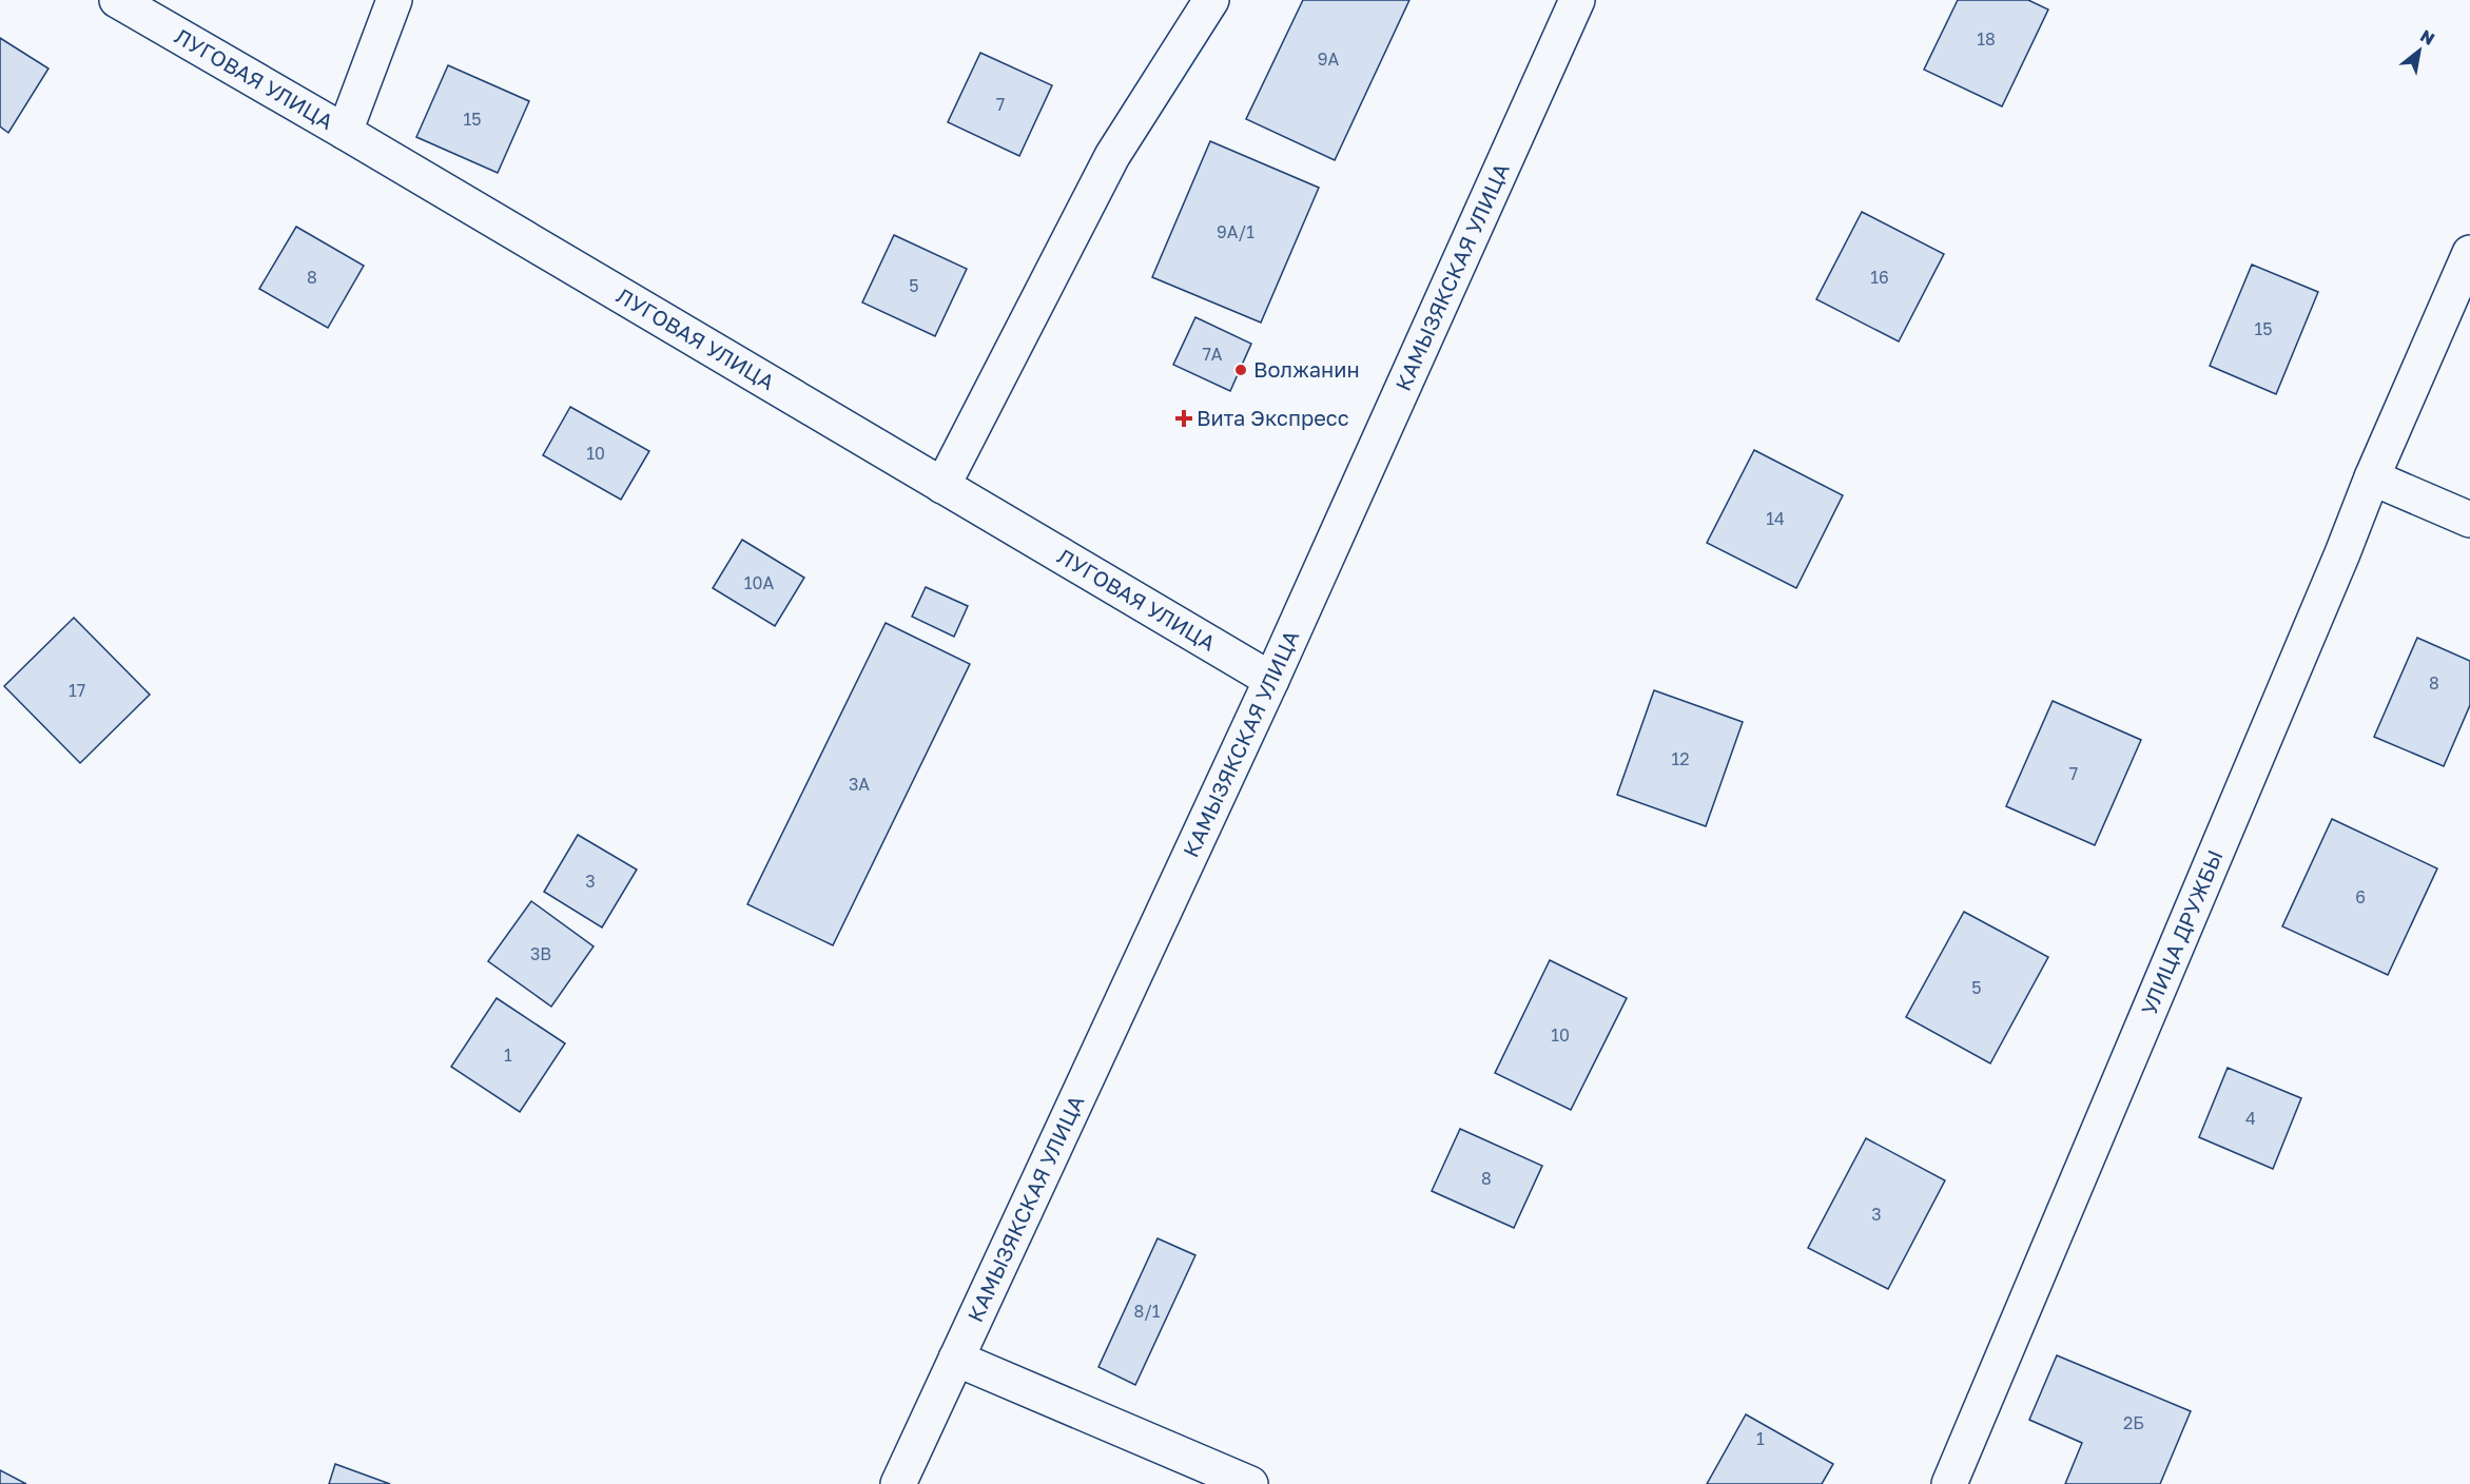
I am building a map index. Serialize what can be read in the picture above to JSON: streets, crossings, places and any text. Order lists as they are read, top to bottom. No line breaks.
{"streets":{"street":["ЛУГОВАЯ УЛИЦА","КАМЫЗЯКСКАЯ УЛИЦА","УЛИЦА ДРУЖБЫ"]},"crossings":[["ЛУГОВАЯ УЛИЦА","КАМЫЗЯКСКАЯ УЛИЦА"]],"places":{"other":["Волжанин"],"health":["Вита Экспресс"]},"house_numbers":["18","9А","7","15","9А/1","8","16","5","15","7А","10","14","10А","8","17","12","7","3А","3","6","3В","5","10","1","4","8","3","8/1","2Б","1"],"north":"top right"}
